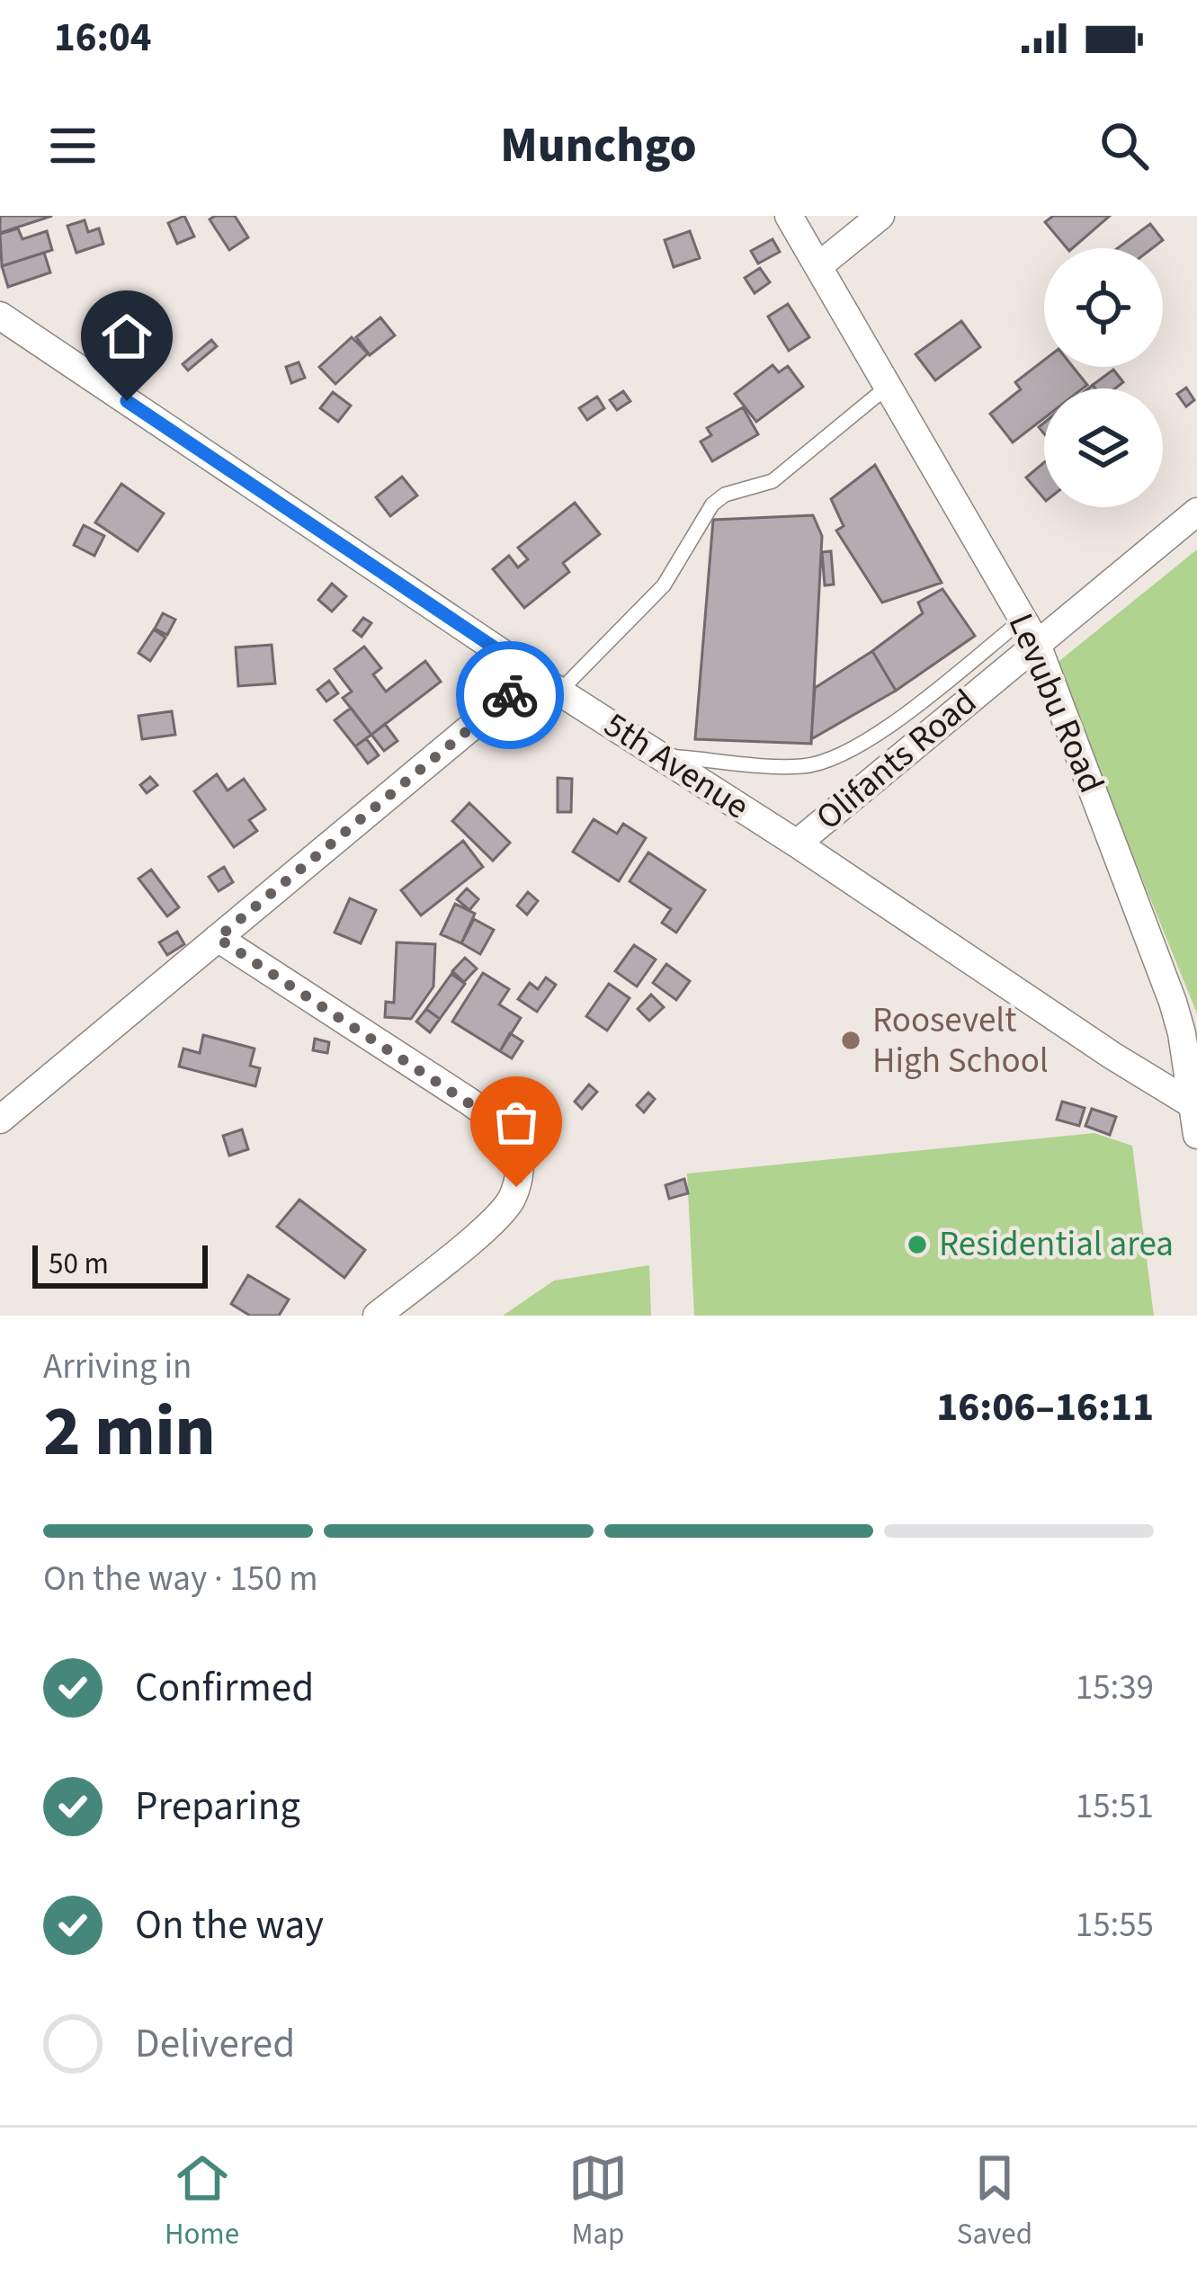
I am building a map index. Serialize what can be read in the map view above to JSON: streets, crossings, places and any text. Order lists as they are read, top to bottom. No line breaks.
{"streets":{"street":["Levubu Road","Olifants Road","5th Avenue"]},"crossings":[["Levubu Road","Olifants Road"],["Levubu Road","5th Avenue"],["Olifants Road","5th Avenue"]],"places":["Roosevelt High School","Residential area"],"scale_bar":"50 m","page":{"status":"16:04","header":"Munchgo","scale":"50 m","heading":["2 min","Arriving in","16:06–16:11"],"bar":"On the way · 150 m","list":[["Confirmed","15:39"],["Preparing","15:51"],["On the way","15:55"],"Delivered"],"tabs":["Home","Map","Saved"]}}
